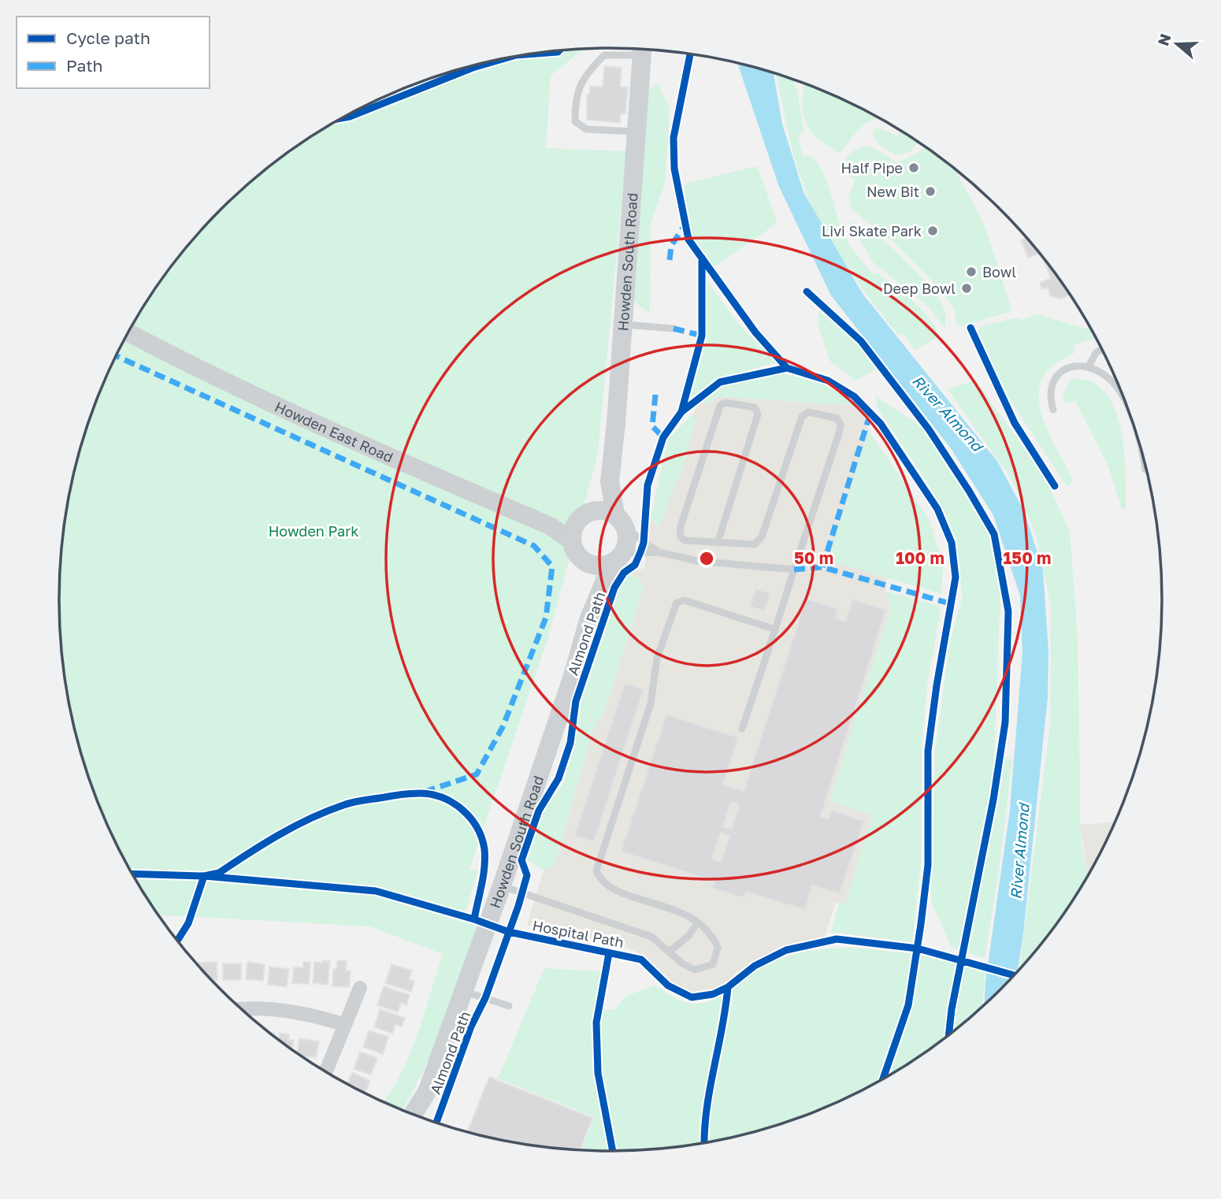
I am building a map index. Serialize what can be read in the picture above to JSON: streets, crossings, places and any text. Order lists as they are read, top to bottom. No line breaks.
{"streets":{"main road":["Howden South Road"],"street":["Howden East Road"],"cycle path":["Almond Path","Hospital Path"]},"crossings":[["Howden South Road","Howden East Road"]],"water":["River Almond"],"parks":["Howden Park"],"places":["Half Pipe","New Bit","Livi Skate Park","Bowl","Deep Bowl"],"legend":["Cycle path","Path"],"north":"left","rings":["50 m","100 m","150 m"]}
